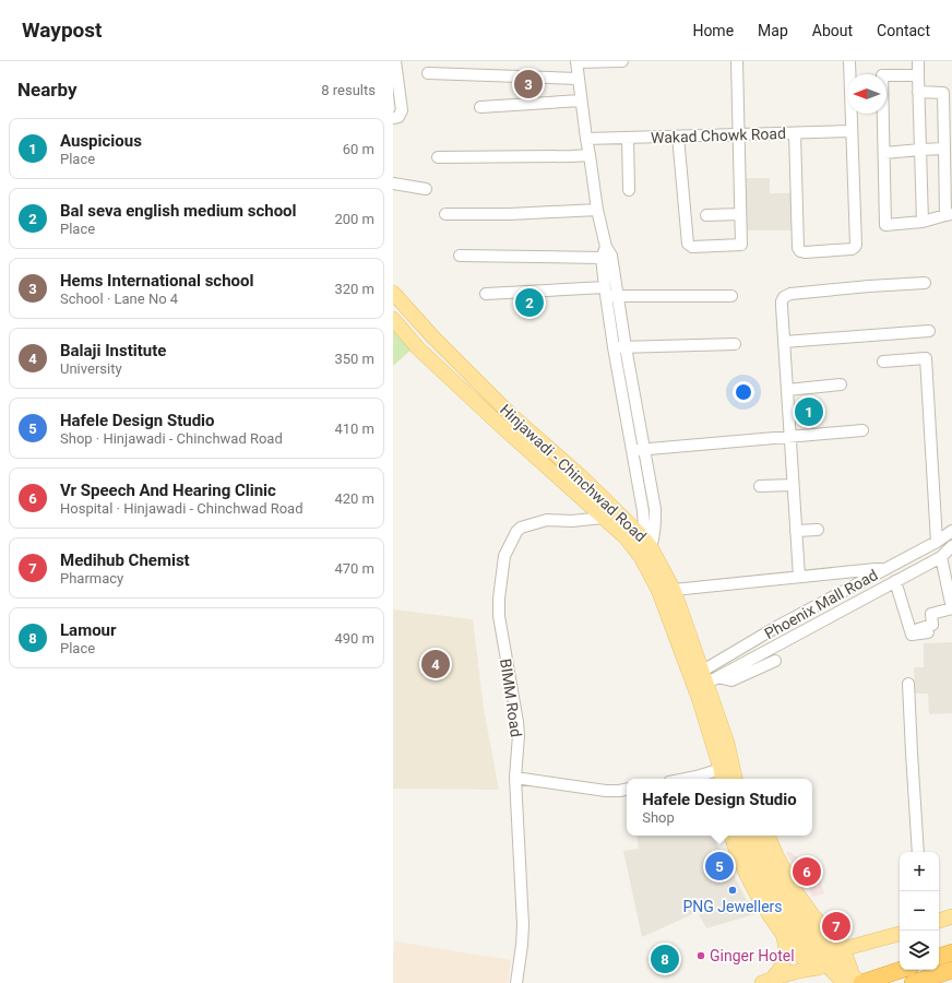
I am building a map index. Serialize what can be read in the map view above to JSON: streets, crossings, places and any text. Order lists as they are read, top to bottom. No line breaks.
{"streets":{"main road":["Hinjawadi - Chinchwad Road"],"street":["Wakad Chowk Road","Phoenix Mall Road","BIMM Road"]},"crossings":[["Hinjawadi - Chinchwad Road","Phoenix Mall Road"],["Hinjawadi - Chinchwad Road","BIMM Road"]],"places":["PNG Jewellers","Ginger Hotel"],"north":"left","page":{"header":"Waypost","nav":["Home","Map","About","Contact"],"heading":["Nearby","8 results"],"pins":["3","2","1","4","5","6","7","8"],"list":[{"mark":"1","name":"Auspicious","note":"Place","value":"60 m"},{"mark":"2","name":"Bal seva english medium school","note":"Place","value":"200 m"},{"mark":"3","name":"Hems International school","note":"School · Lane No 4","value":"320 m"},{"mark":"4","name":"Balaji Institute","note":"University","value":"350 m"},{"mark":"5","name":"Hafele Design Studio","note":"Shop · Hinjawadi - Chinchwad Road","value":"410 m"},{"mark":"6","name":"Vr Speech And Hearing Clinic","note":"Hospital · Hinjawadi - Chinchwad Road","value":"420 m"},{"mark":"7","name":"Medihub Chemist","note":"Pharmacy","value":"470 m"},{"mark":"8","name":"Lamour","note":"Place","value":"490 m"}],"popup":["Hafele Design Studio","Shop"],"map_buttons":["+","−"]}}
